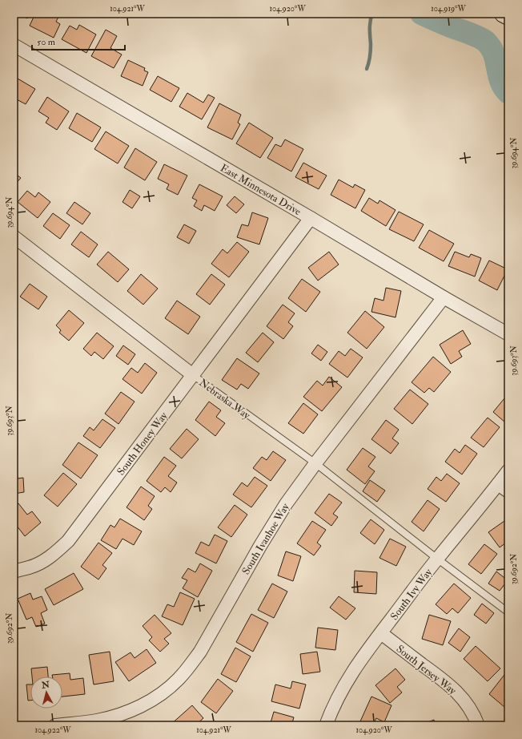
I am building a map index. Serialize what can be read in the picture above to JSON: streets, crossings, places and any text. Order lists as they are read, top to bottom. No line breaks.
{"streets":{"street":["East Minnesota Drive","Nebraska Way","South Honey Way","South Ivanhoe Way","South Ivy Way","South Jersey Way"]},"crossings":[["East Minnesota Drive","South Honey Way"],["East Minnesota Drive","South Ivanhoe Way"],["Nebraska Way","South Honey Way"],["Nebraska Way","South Ivanhoe Way"],["Nebraska Way","South Ivy Way"],["South Ivy Way","South Jersey Way"]],"scale_bar":"50 m","north":"top","coordinates":["104.921°W","104.920°W","104.919°W","39.694°N","39.693°N","39.692°N","104.922°W"]}
